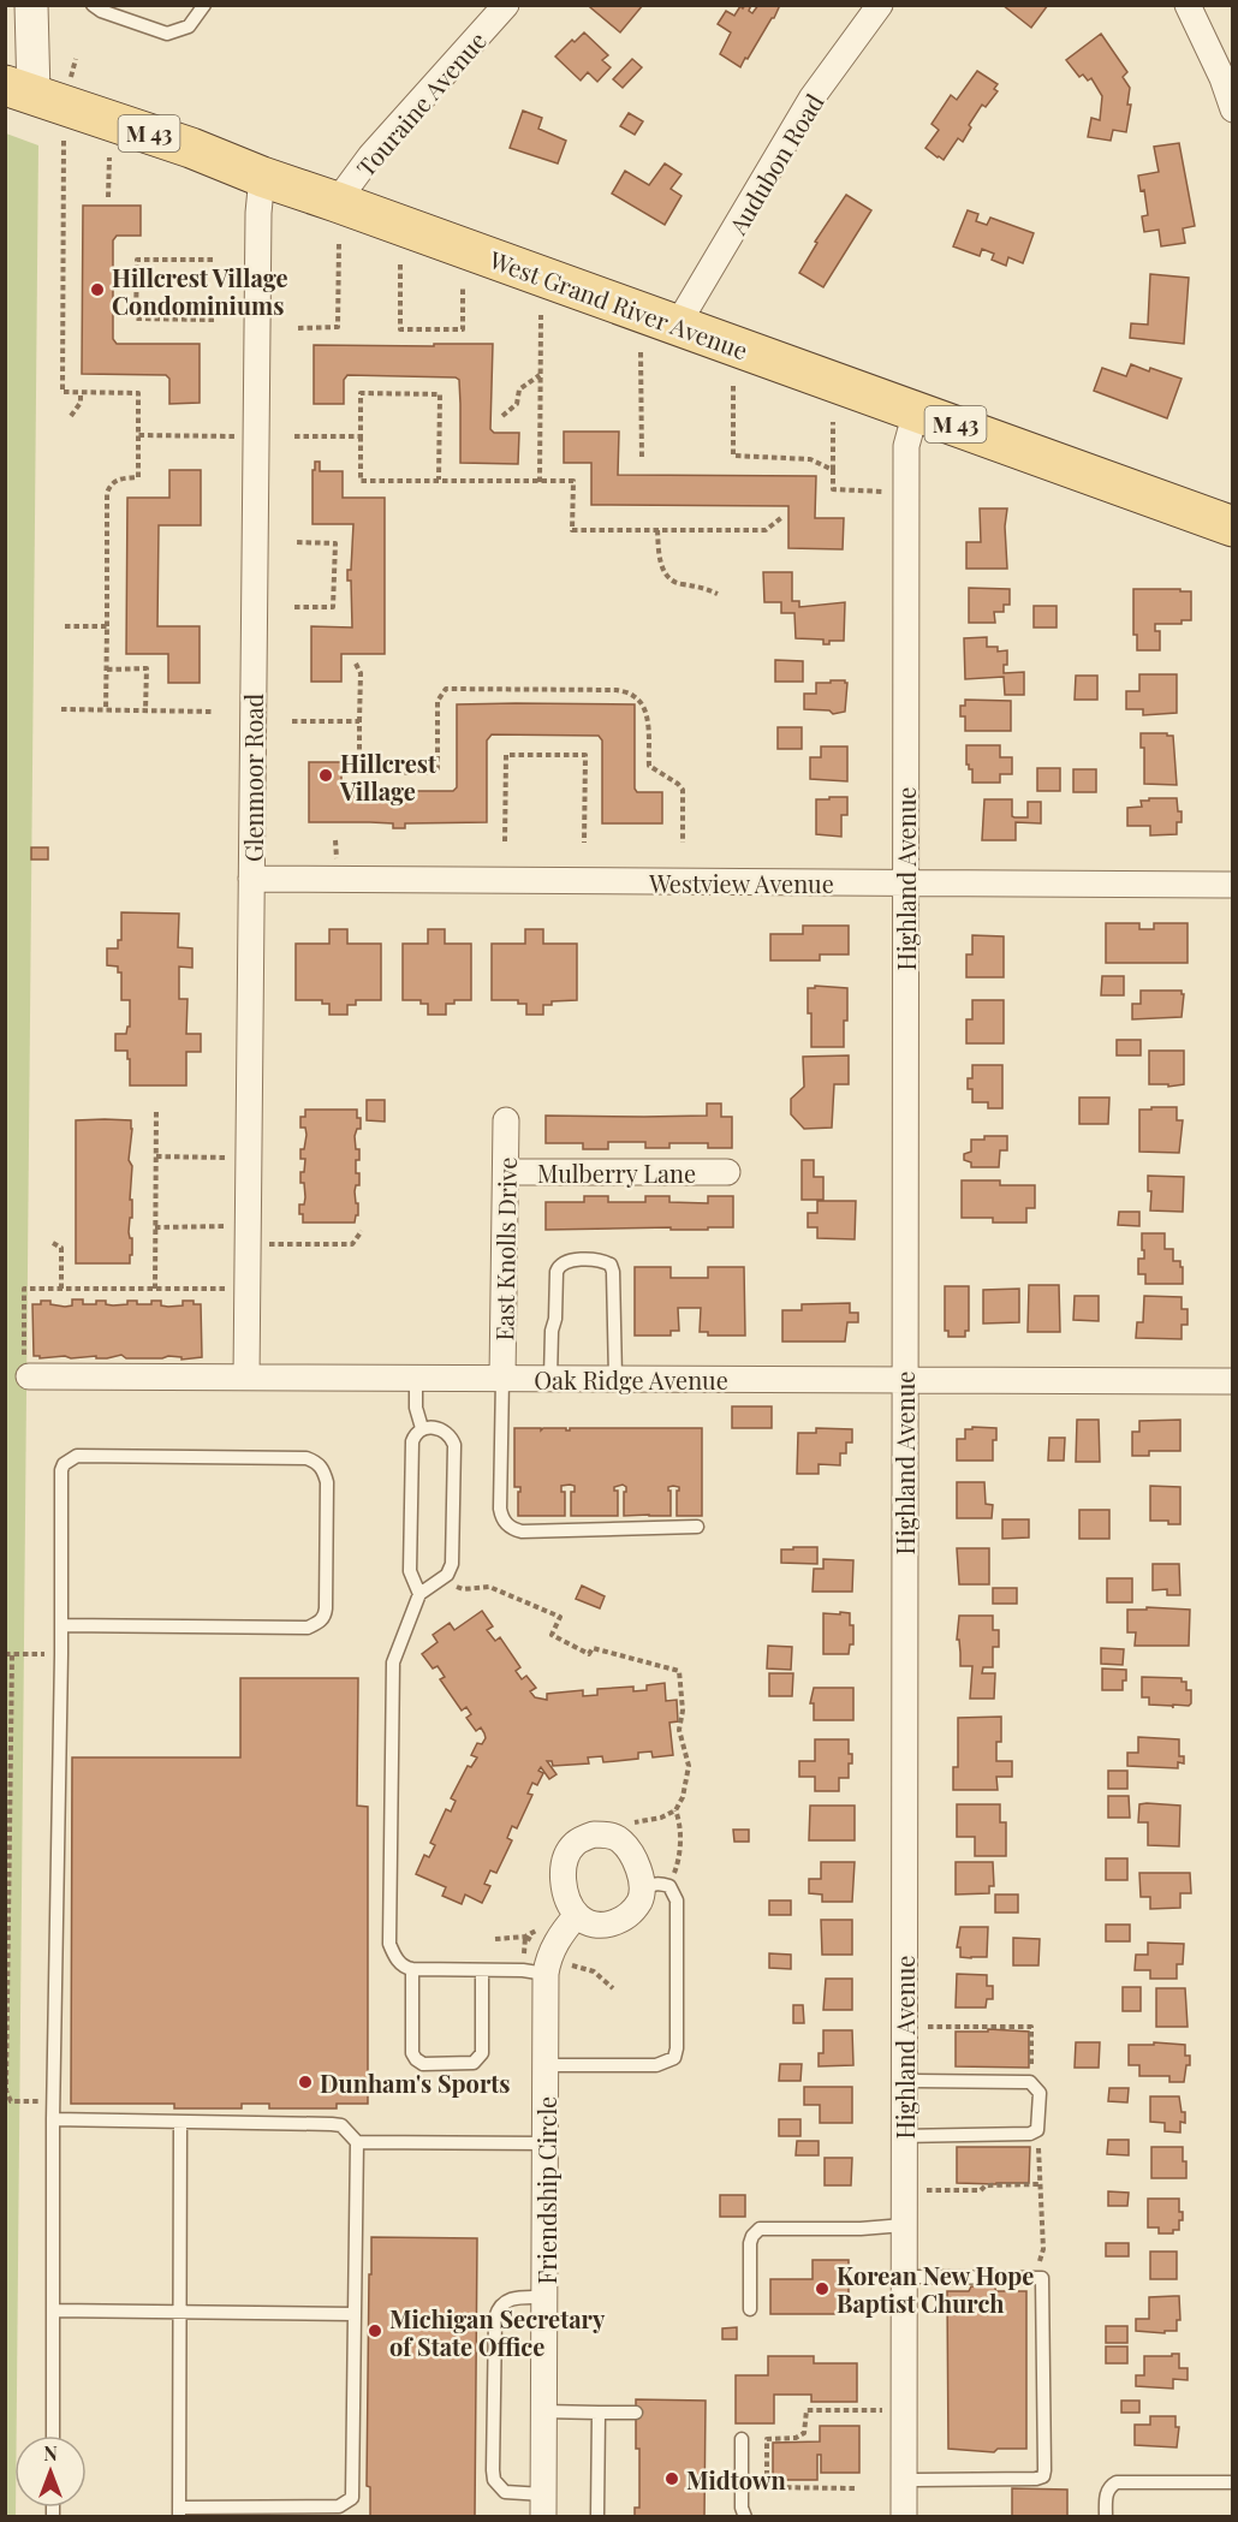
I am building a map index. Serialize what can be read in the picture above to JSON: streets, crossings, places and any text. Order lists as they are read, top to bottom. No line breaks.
{"streets":{"main road":["M 43","West Grand River Avenue"],"street":["Touraine Avenue","Audubon Road","Glenmoor Road","Highland Avenue","Westview Avenue","Mulberry Lane","East Knolls Drive","Oak Ridge Avenue","Friendship Circle"]},"crossings":[["Touraine Avenue","West Grand River Avenue"],["Audubon Road","West Grand River Avenue"],["West Grand River Avenue","Glenmoor Road"],["West Grand River Avenue","Highland Avenue"],["Glenmoor Road","Westview Avenue"],["Glenmoor Road","Oak Ridge Avenue"],["Highland Avenue","Westview Avenue"],["Highland Avenue","Oak Ridge Avenue"],["Mulberry Lane","East Knolls Drive"],["East Knolls Drive","Oak Ridge Avenue"]],"places":["Hillcrest Village Condominiums","Hillcrest Village","Dunham's Sports","Korean New Hope Baptist Church","Michigan Secretary of State Office","Midtown"],"north":"top"}
